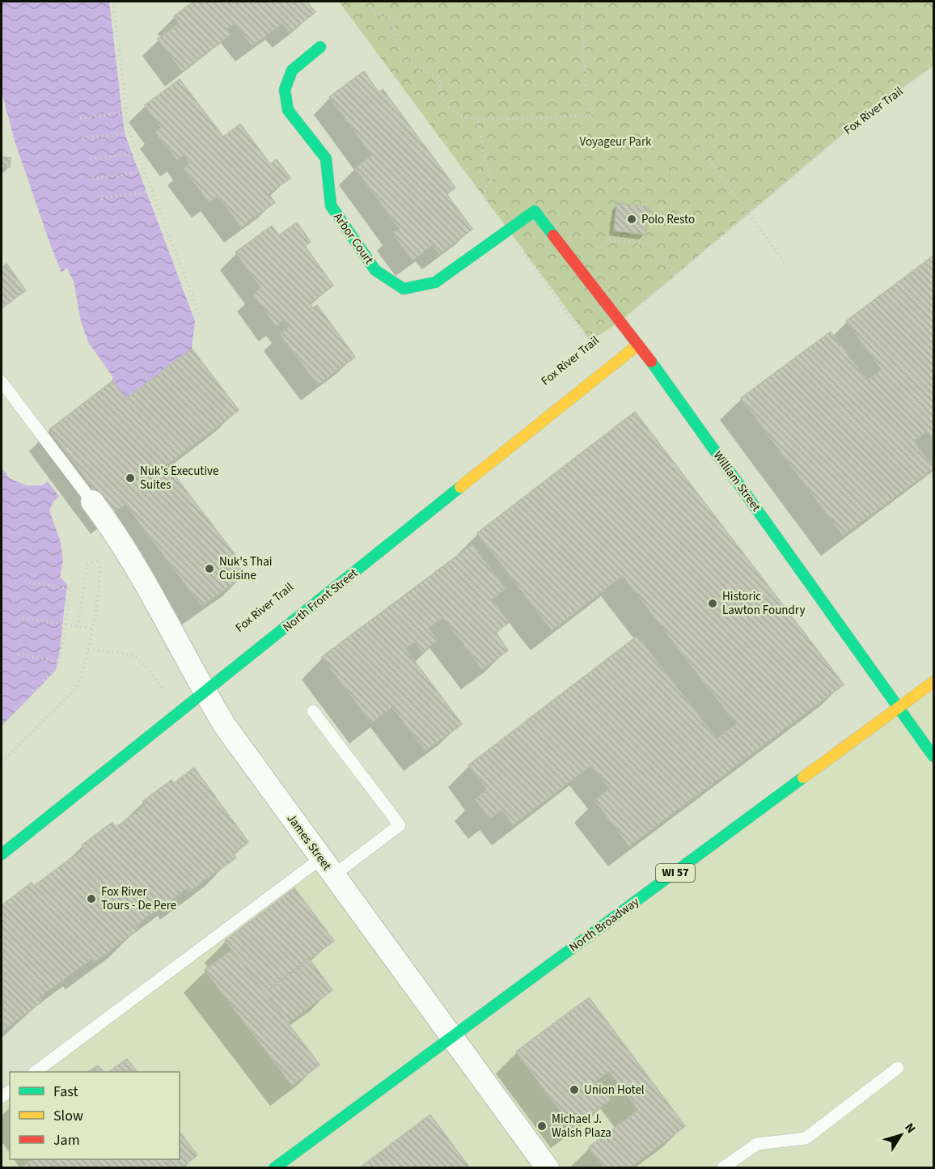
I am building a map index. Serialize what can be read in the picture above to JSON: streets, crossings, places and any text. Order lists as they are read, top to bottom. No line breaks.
{"streets":{"street":["Arbor Court","William Street","North Front Street","James Street","WI 57","North Broadway"],"path":["Fox River Trail"]},"crossings":[["Fox River Trail","William Street"],["Arbor Court","William Street"],["William Street","North Front Street"],["William Street","North Broadway"],["North Front Street","James Street"],["James Street","North Broadway"]],"parks":["Voyageur Park"],"places":["Polo Resto","Nuk's Executive Suites","Nuk's Thai Cuisine","Historic Lawton Foundry","Fox River Tours - De Pere","Union Hotel","Michael J. Walsh Plaza"],"legend":["Fast","Slow","Jam"],"north":"top right"}
